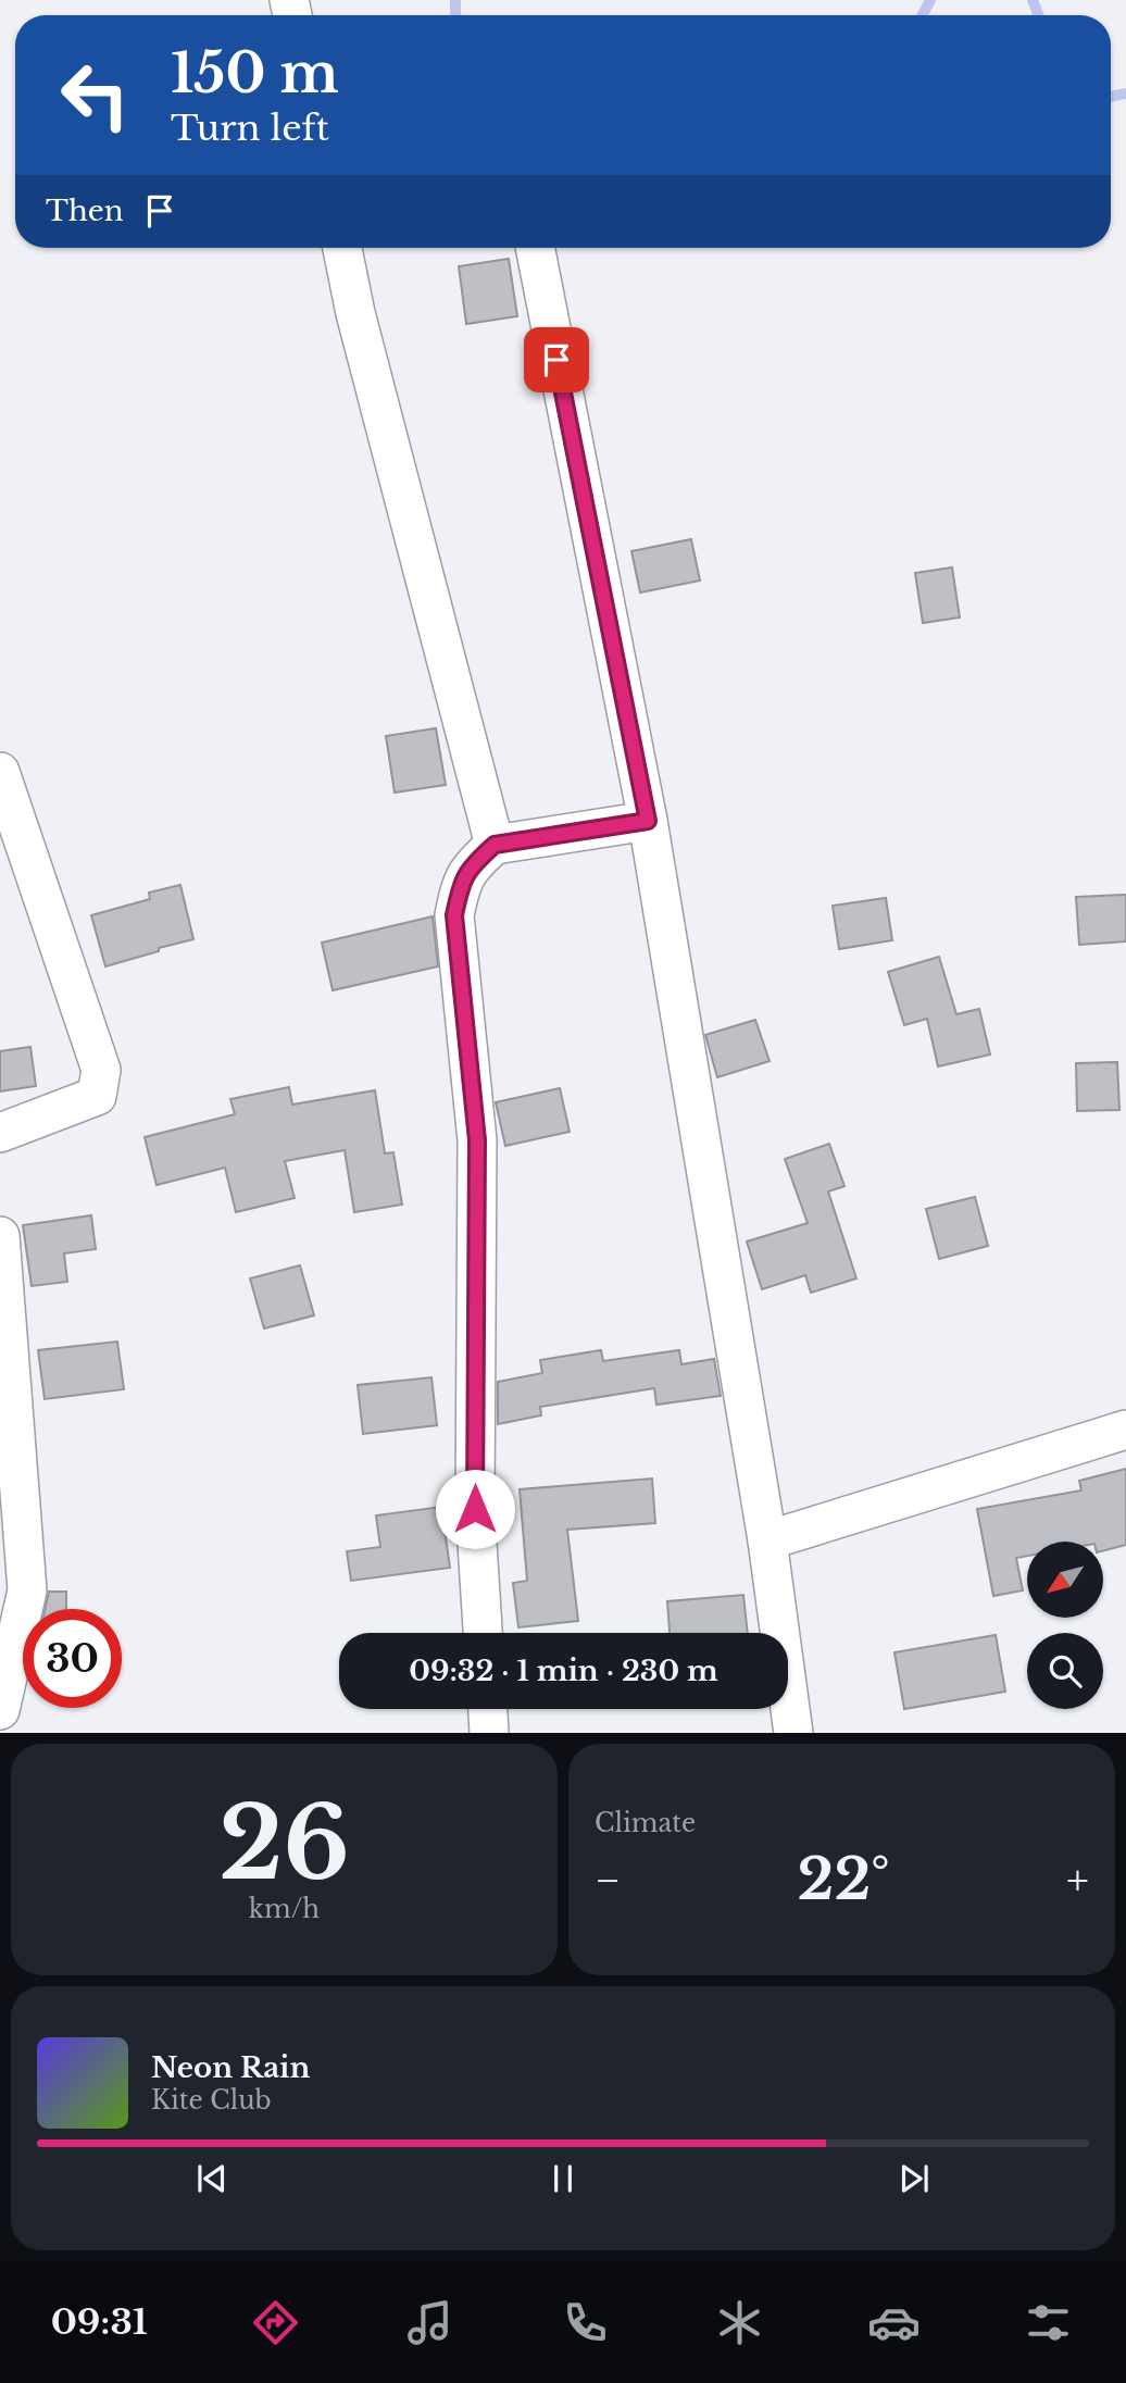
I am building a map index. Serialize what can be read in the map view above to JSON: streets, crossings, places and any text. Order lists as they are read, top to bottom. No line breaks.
{"north":"bottom left","page":{"turn":["150 m","Turn left"],"then":"Then","limit":"30","trip":"09:32 · 1 min · 230 m","tile":[["26","km/h"],"Climate"],"heat":["−","22°","+"],"song":["Neon Rain","Kite Club"],"tabs":"09:31"}}
